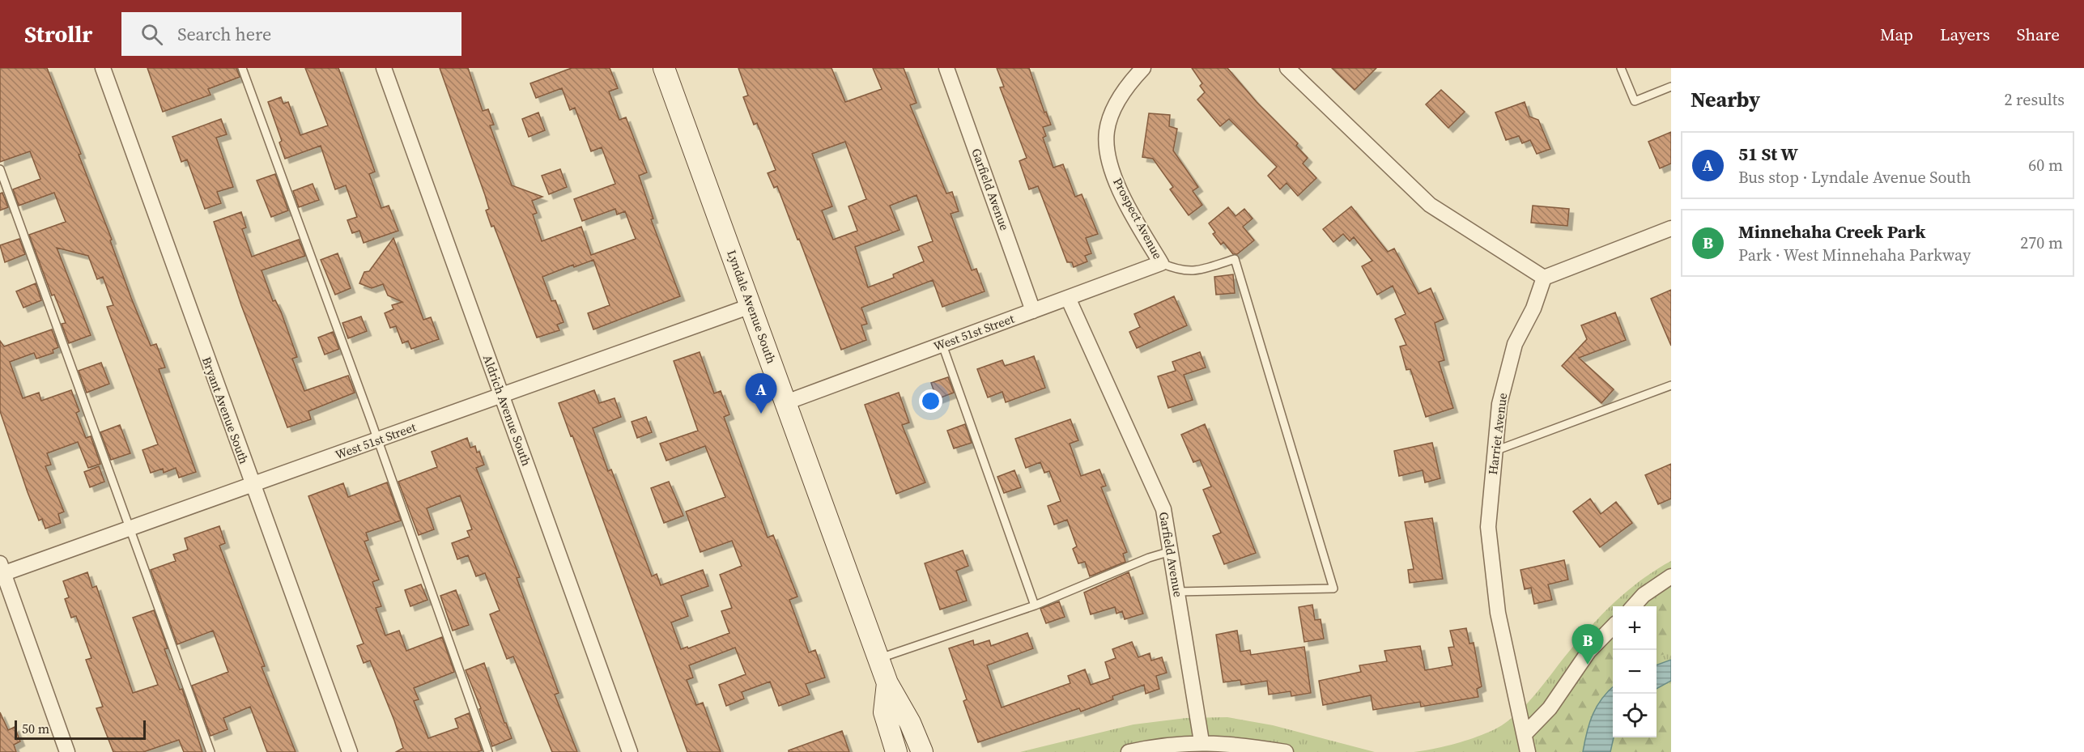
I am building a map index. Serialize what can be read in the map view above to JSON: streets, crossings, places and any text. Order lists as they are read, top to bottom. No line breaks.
{"streets":{"main road":["Lyndale Avenue South"],"street":["Garfield Avenue","Prospect Avenue","West 51st Street","Bryant Avenue South","Aldrich Avenue South","Harriet Avenue"]},"crossings":[["Garfield Avenue","West 51st Street"],["Prospect Avenue","West 51st Street"],["Lyndale Avenue South","West 51st Street"],["West 51st Street","Bryant Avenue South"],["West 51st Street","Aldrich Avenue South"]],"scale_bar":"50 m","page":{"header":"Strollr","search":"Search here","nav":["Map","Layers","Share"],"heading":["Nearby","2 results"],"list":[{"mark":"A","name":"51 St W","note":"Bus stop · Lyndale Avenue South","value":"60 m"},{"mark":"B","name":"Minnehaha Creek Park","note":"Park · West Minnehaha Parkway","value":"270 m"}],"pins":["A","B"],"map_buttons":["+","−"],"scale":"50 m"}}
